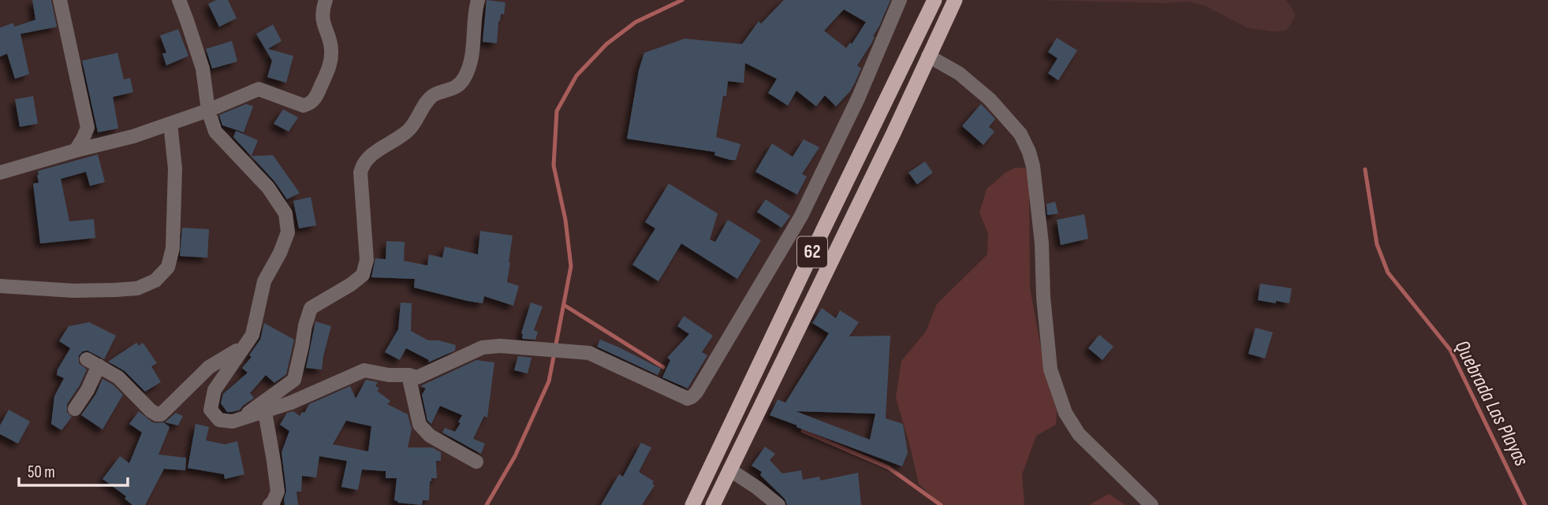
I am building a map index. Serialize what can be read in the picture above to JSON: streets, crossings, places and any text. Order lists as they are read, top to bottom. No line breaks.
{"streets":{"highway":["62"]},"water":["Quebrada Las Playas"],"scale_bar":"50 m"}
